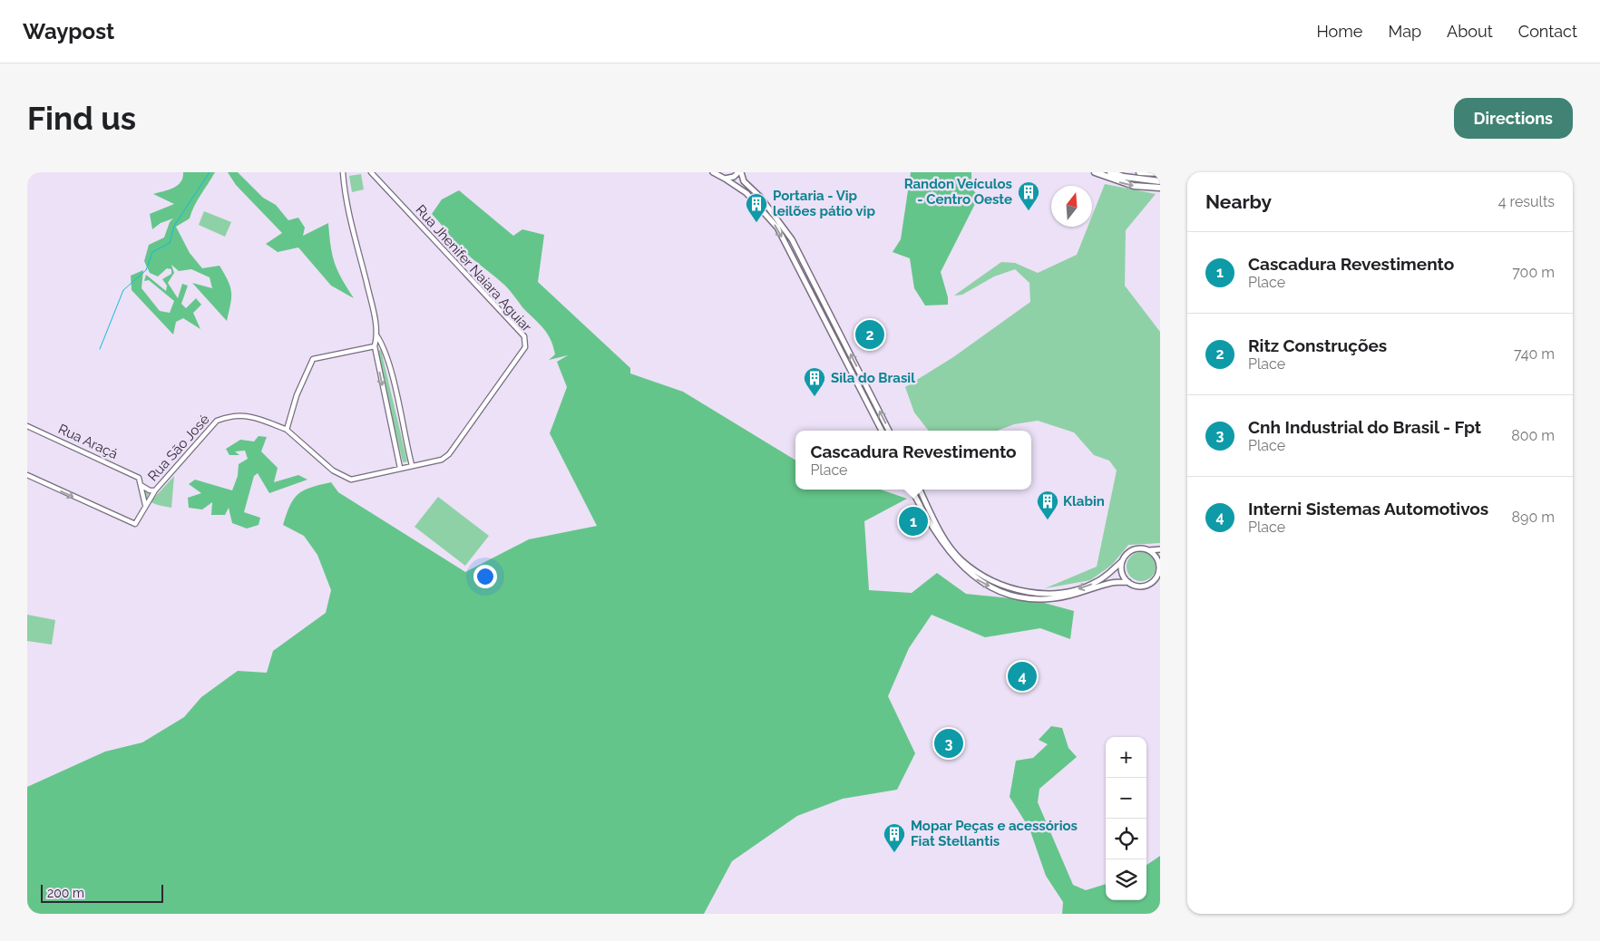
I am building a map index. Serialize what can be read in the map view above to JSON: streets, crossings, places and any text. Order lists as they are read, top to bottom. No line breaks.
{"streets":{"street":["Rua Jhenifer Naiara Aguiar","Rua Araçá","Rua São José"]},"crossings":[["Rua Jhenifer Naiara Aguiar","Rua São José"]],"one_way":["Rua São José"],"places":{"building":["Randon Veículos - Centro Oeste","Portaria - Vip leilões pátio vip","Sila do Brasil","Klabin","Mopar Peças e acessórios Fiat Stellantis"]},"scale_bar":"200 m","north":"top","page":{"header":"Waypost","nav":["Home","Map","About","Contact"],"buttons":"Directions","title":"Find us","heading":["Nearby","4 results"],"list":[{"mark":"1","name":"Cascadura Revestimento","note":"Place","value":"700 m"},{"mark":"2","name":"Ritz Construções","note":"Place","value":"740 m"},{"mark":"3","name":"Cnh Industrial do Brasil - Fpt","note":"Place","value":"800 m"},{"mark":"4","name":"Interni Sistemas Automotivos","note":"Place","value":"890 m"}],"pins":["2","1","4","3"],"popup":["Cascadura Revestimento","Place"],"map_buttons":["+","−"],"scale":"200 m"}}
